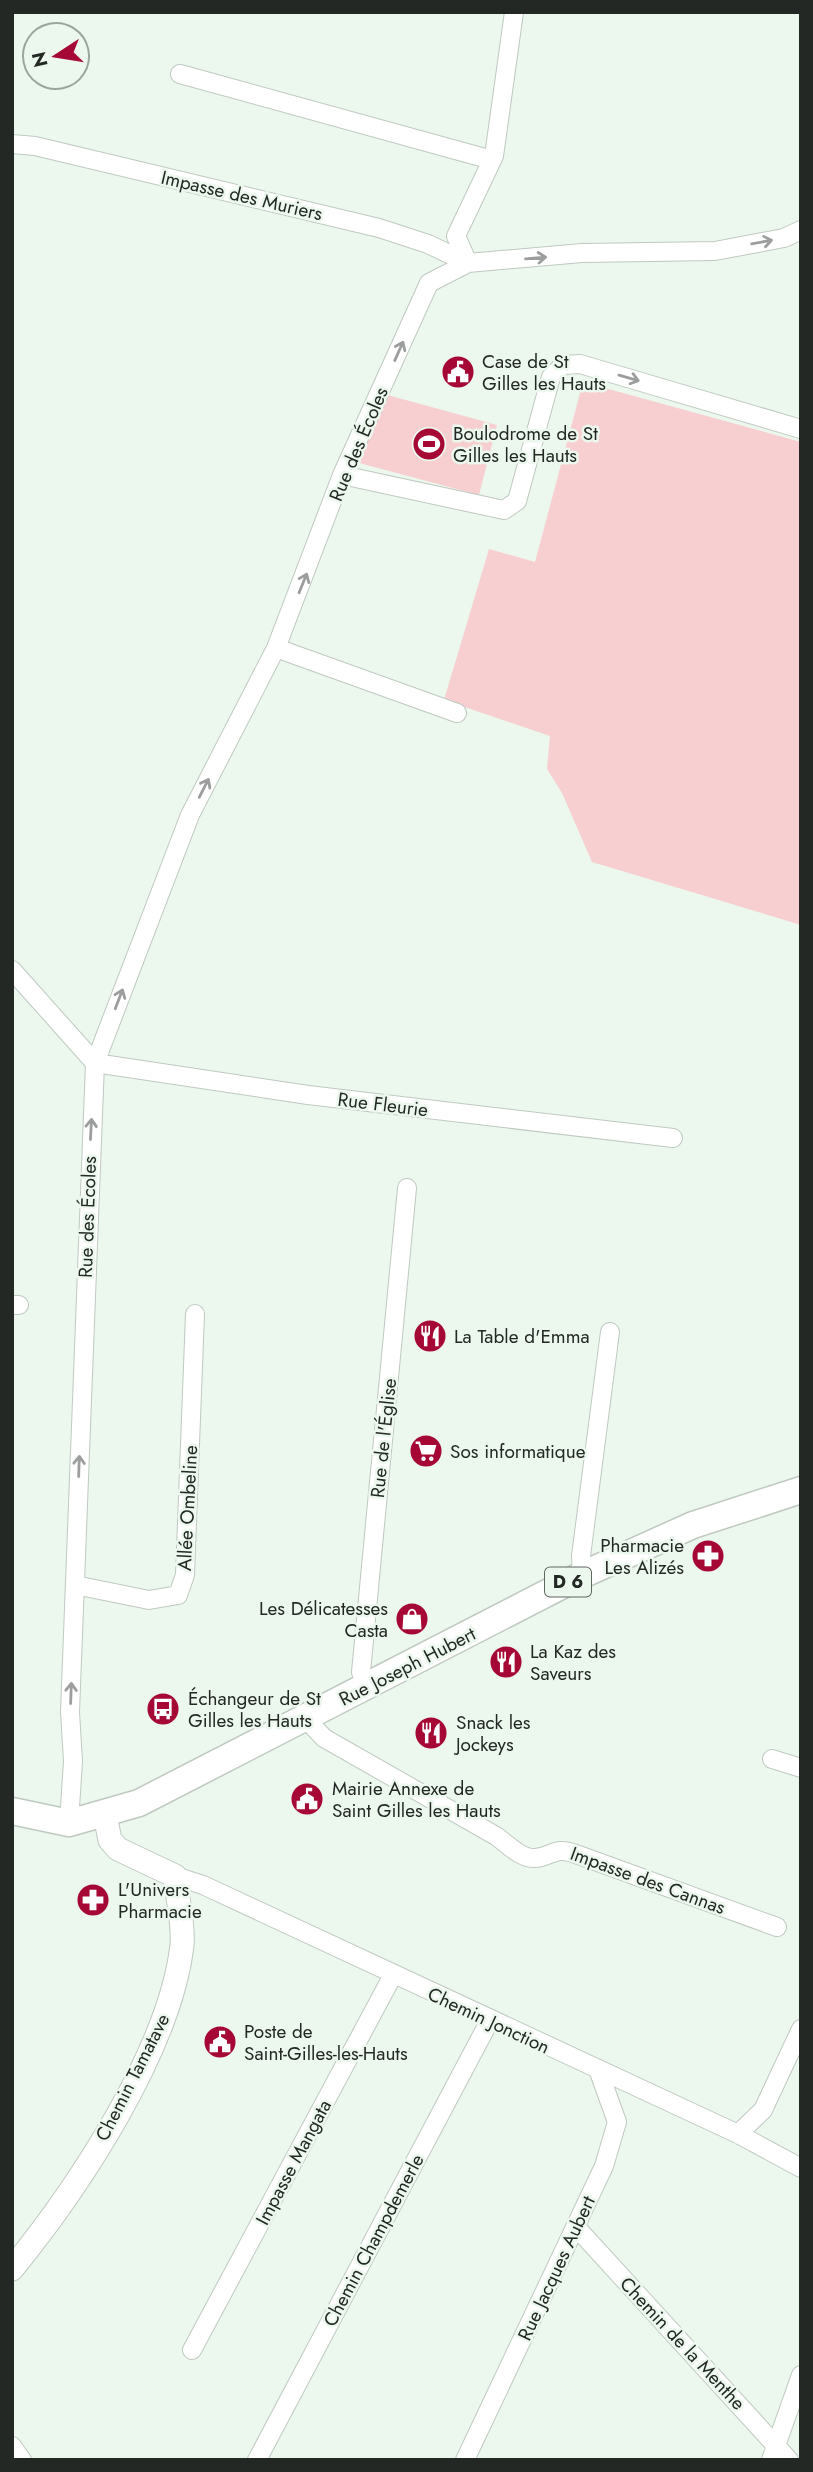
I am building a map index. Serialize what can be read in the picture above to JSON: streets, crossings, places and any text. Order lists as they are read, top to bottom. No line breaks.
{"streets":{"main road":["D 6","Rue Joseph Hubert"],"street":["Impasse des Muriers","Rue des Écoles","Rue Fleurie","Rue de l'Église","Allée Ombeline","Impasse des Cannas","Chemin Jonction","Chemin Tamatave","Impasse Mangata","Chemin Champdemerle","Rue Jacques Aubert","Chemin de la Menthe"]},"crossings":[["Impasse des Muriers","Rue des Écoles"],["Rue des Écoles","Rue Fleurie"],["Rue des Écoles","Allée Ombeline"],["Rue des Écoles","Rue Joseph Hubert"],["Rue de l'Église","Rue Joseph Hubert"],["Rue Joseph Hubert","Impasse des Cannas"],["Chemin Jonction","Chemin Tamatave"],["Chemin Jonction","Impasse Mangata"],["Chemin Jonction","Chemin Champdemerle"],["Chemin Jonction","Rue Jacques Aubert"],["Rue Jacques Aubert","Chemin de la Menthe"]],"one_way":["Rue des Écoles"],"places":{"public building":["Case de St Gilles les Hauts","Mairie Annexe de Saint Gilles les Hauts","Poste de Saint-Gilles-les-Hauts"],"sports":["Boulodrome de St Gilles les Hauts"],"restaurant":["La Table d'Emma","La Kaz des Saveurs","Snack les Jockeys"],"supermarket":["Sos informatique"],"pharmacy":["Pharmacie Les Alizés","L'Univers Pharmacie"],"shop":["Les Délicatesses Casta"],"bus stop":["Échangeur de St Gilles les Hauts"]},"north":"left"}
